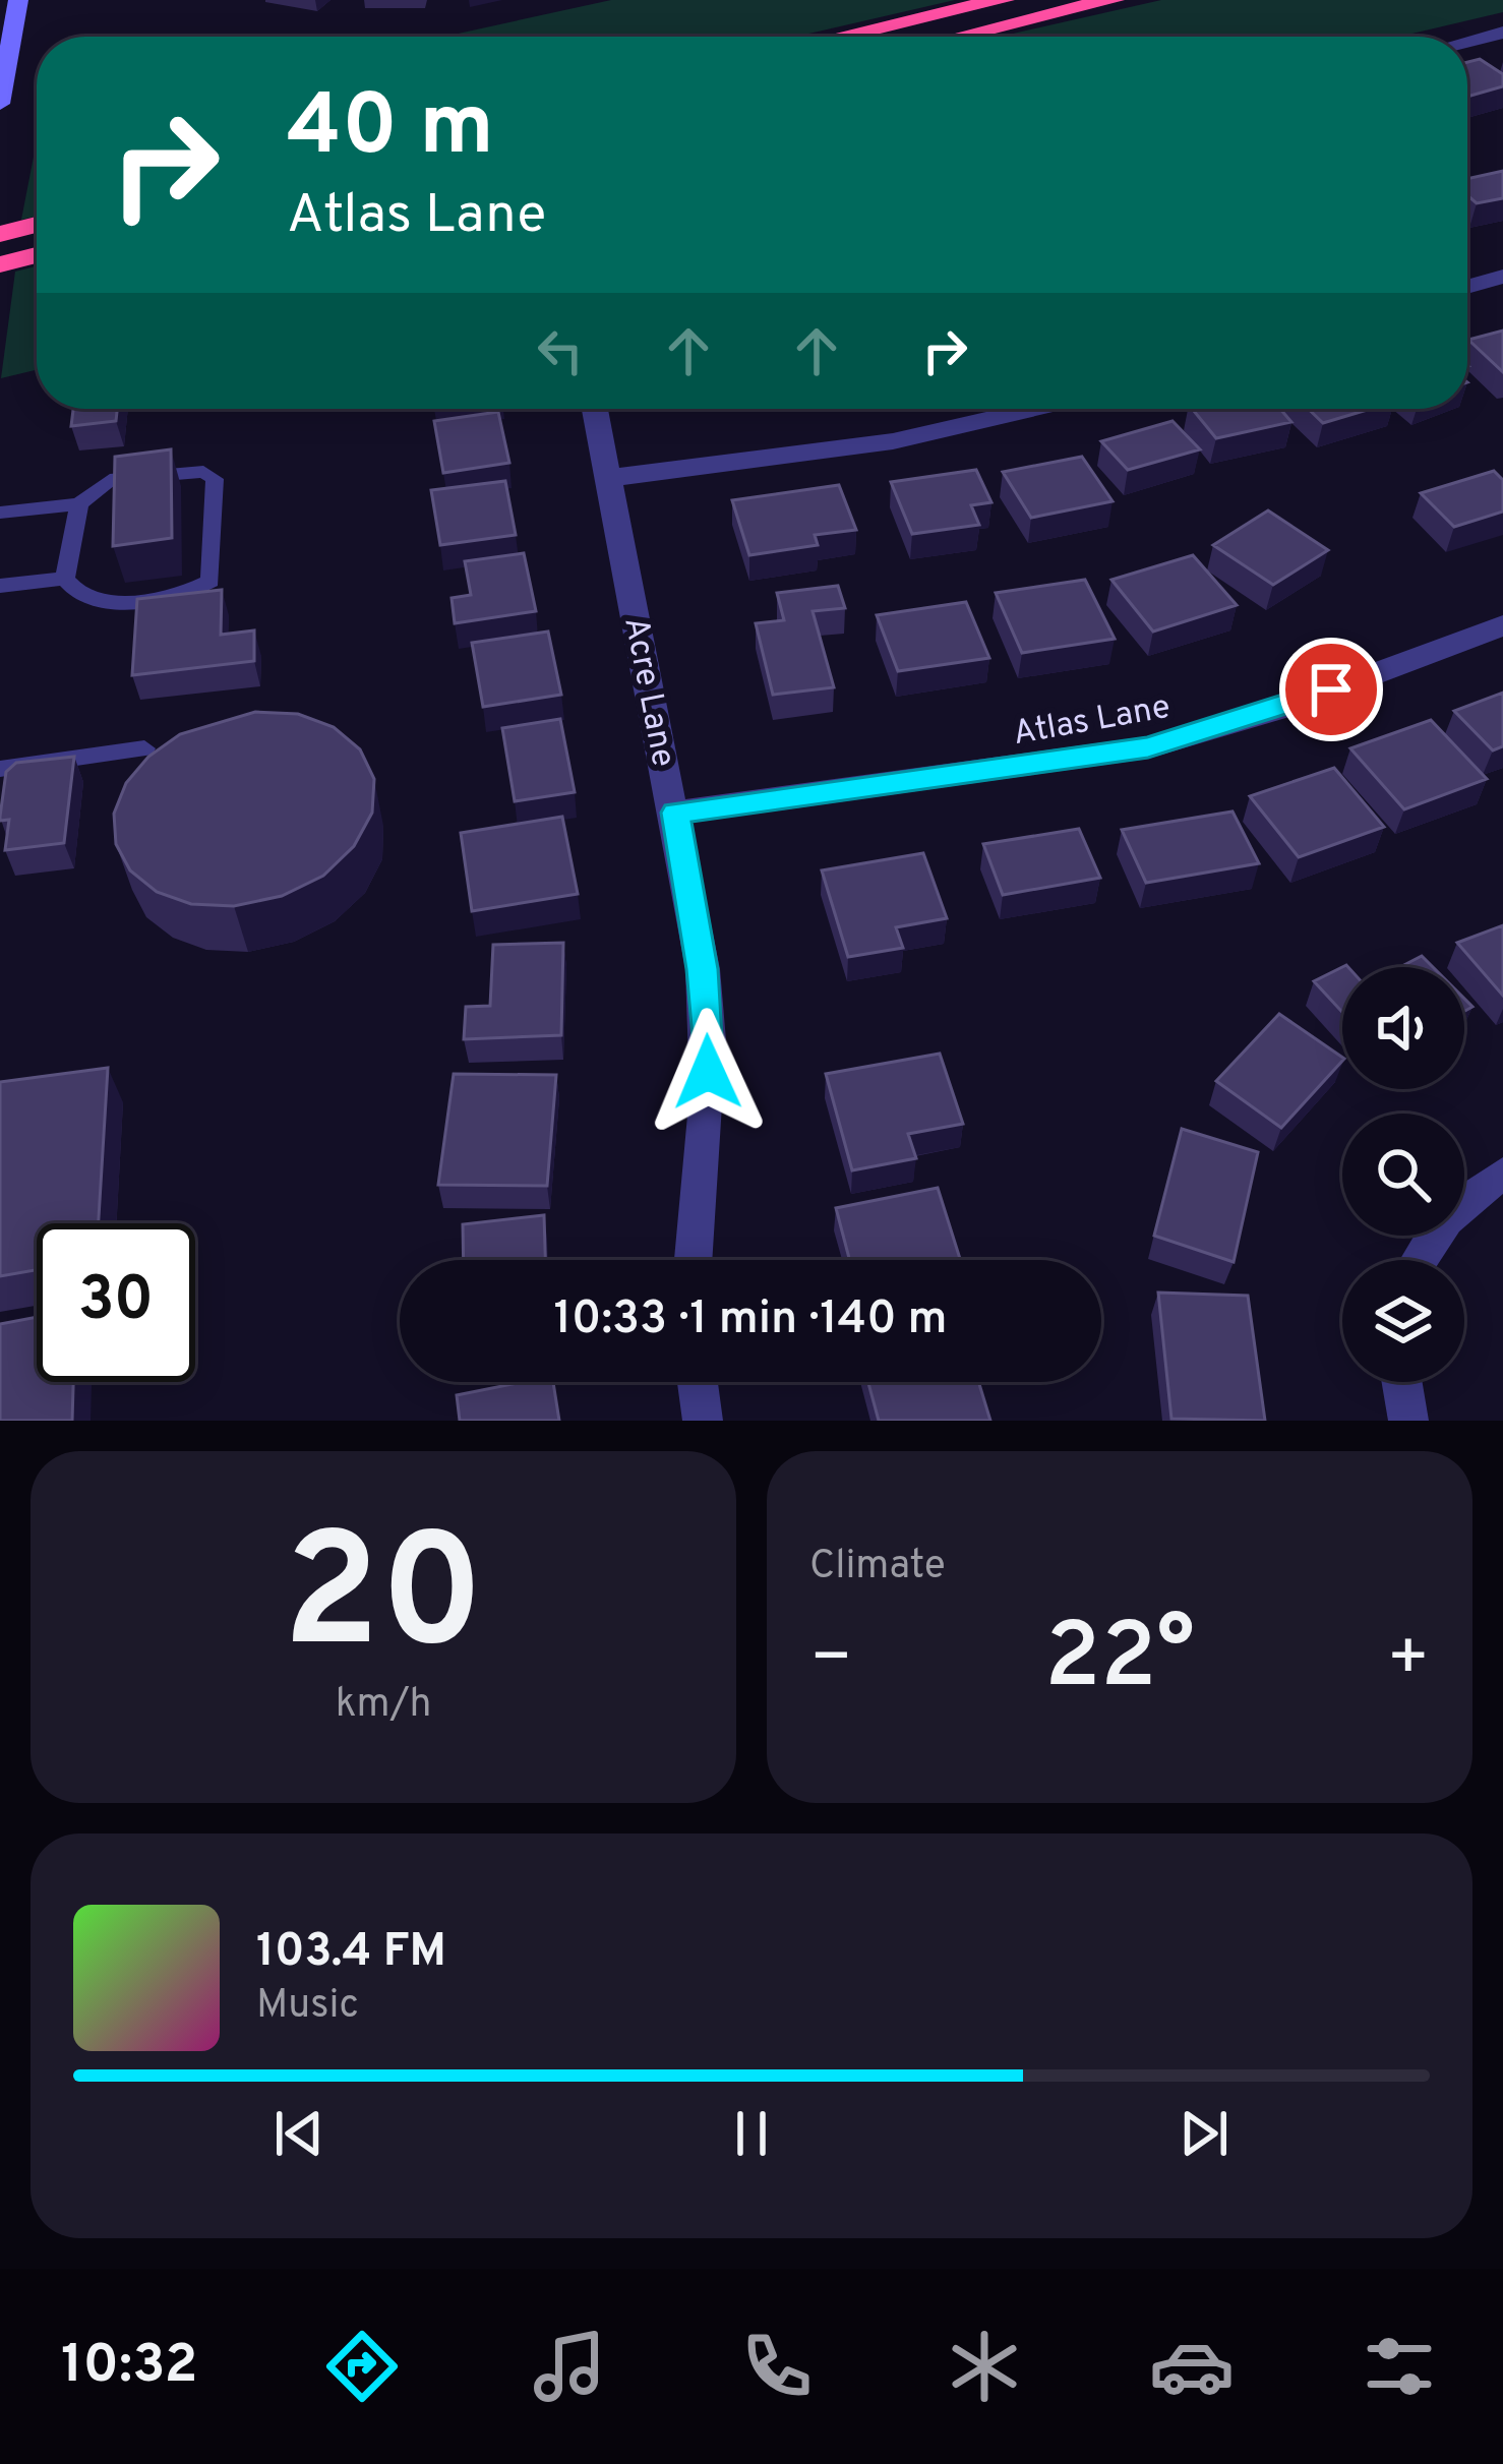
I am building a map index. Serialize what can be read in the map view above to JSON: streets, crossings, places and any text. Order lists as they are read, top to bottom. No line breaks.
{"streets":{"street":["Acre Lane","Atlas Lane"]},"crossings":[["Acre Lane","Atlas Lane"]],"page":{"turn":["40 m","Atlas Lane"],"limit":"30","trip":"10:33 · 1 min · 140 m","tile":[["20","km/h"],"Climate"],"heat":["−","22°","+"],"song":["103.4 FM","Music"],"tabs":"10:32"}}
